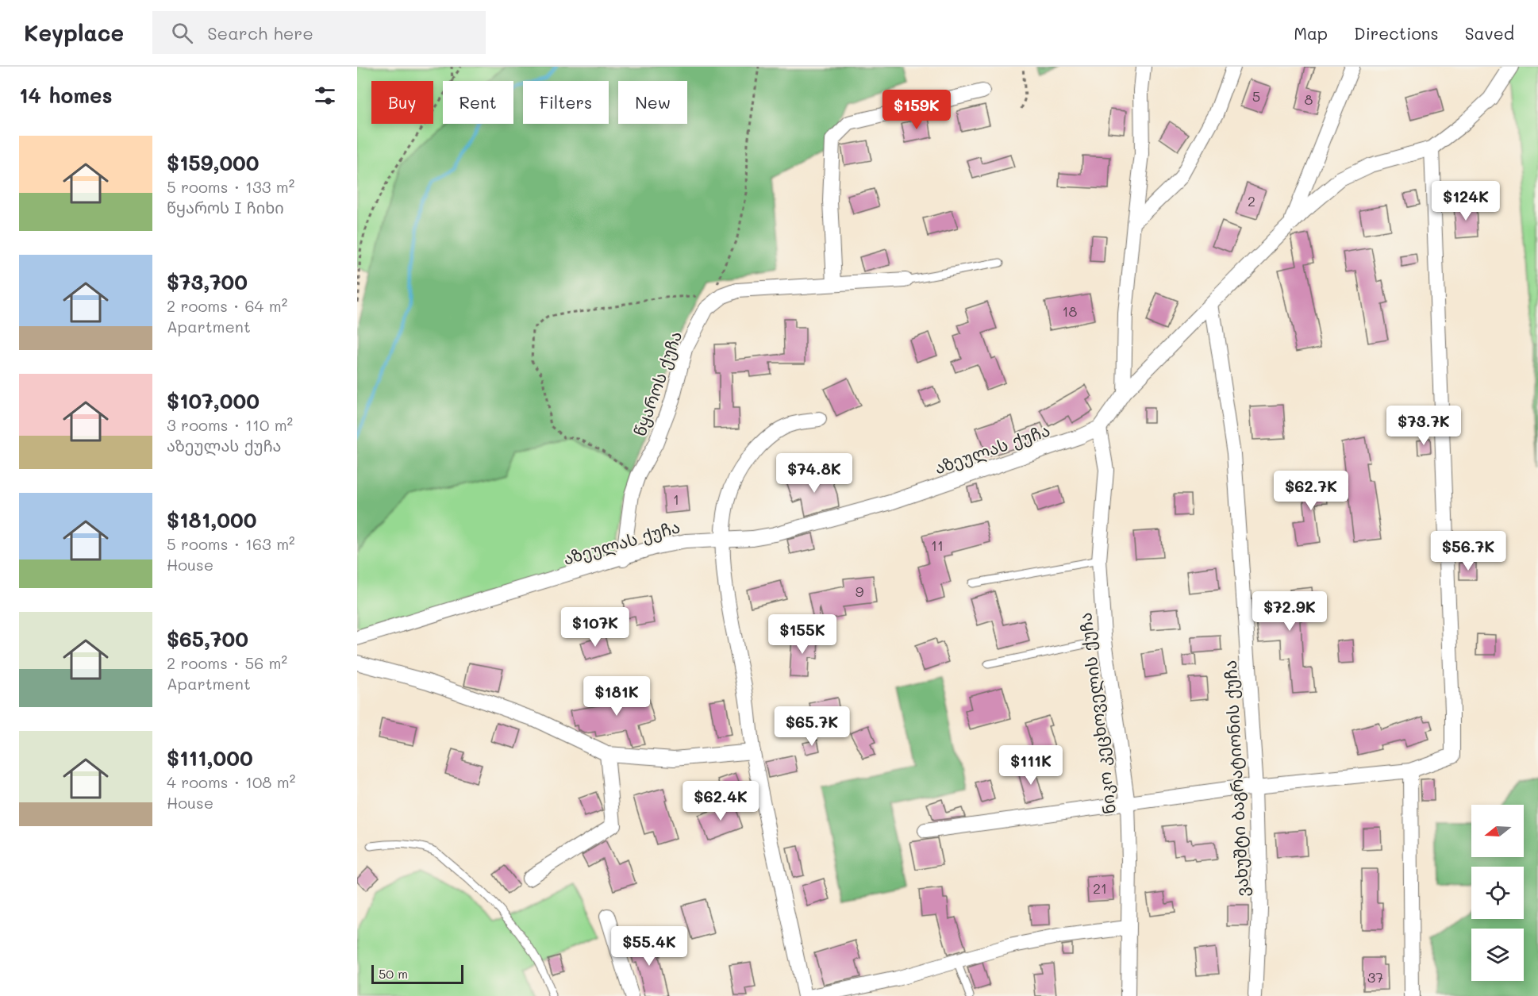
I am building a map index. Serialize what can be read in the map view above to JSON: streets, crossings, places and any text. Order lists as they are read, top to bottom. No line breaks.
{"streets":{"street":["წყაროს ქუჩა","აზეულას ქუჩა","ნიკო კეცხოველის ქუჩა","ვახუშტი ბაგრატიონის ქუჩა"]},"crossings":[["წყაროს ქუჩა","აზეულას ქუჩა"],["აზეულას ქუჩა","ნიკო კეცხოველის ქუჩა"]],"house_numbers":["5","8","2","18","1","11","9","21","37"],"scale_bar":"50 m","north":"left","page":{"header":"Keyplace","search":"Search here","nav":["Map","Directions","Saved"],"heading":"14 homes","chip":["Buy","Rent","Filters","New"],"price":["$159K","$124K","$73.7K","$74.8K","$62.7K","$56.7K","$72.9K","$107K","$155K","$181K","$65.7K","$111K","$62.4K","$55.4K"],"list":[{"name":"$159,000","note":"5 rooms · 133 m² · წყაროს I ჩიხი"},{"name":"$73,700","note":"2 rooms · 64 m² · Apartment"},{"name":"$107,000","note":"3 rooms · 110 m² · აზეულას ქუჩა"},{"name":"$181,000","note":"5 rooms · 163 m² · House"},{"name":"$65,700","note":"2 rooms · 56 m² · Apartment"},{"name":"$111,000","note":"4 rooms · 108 m² · House"}],"scale":"50 m"}}
